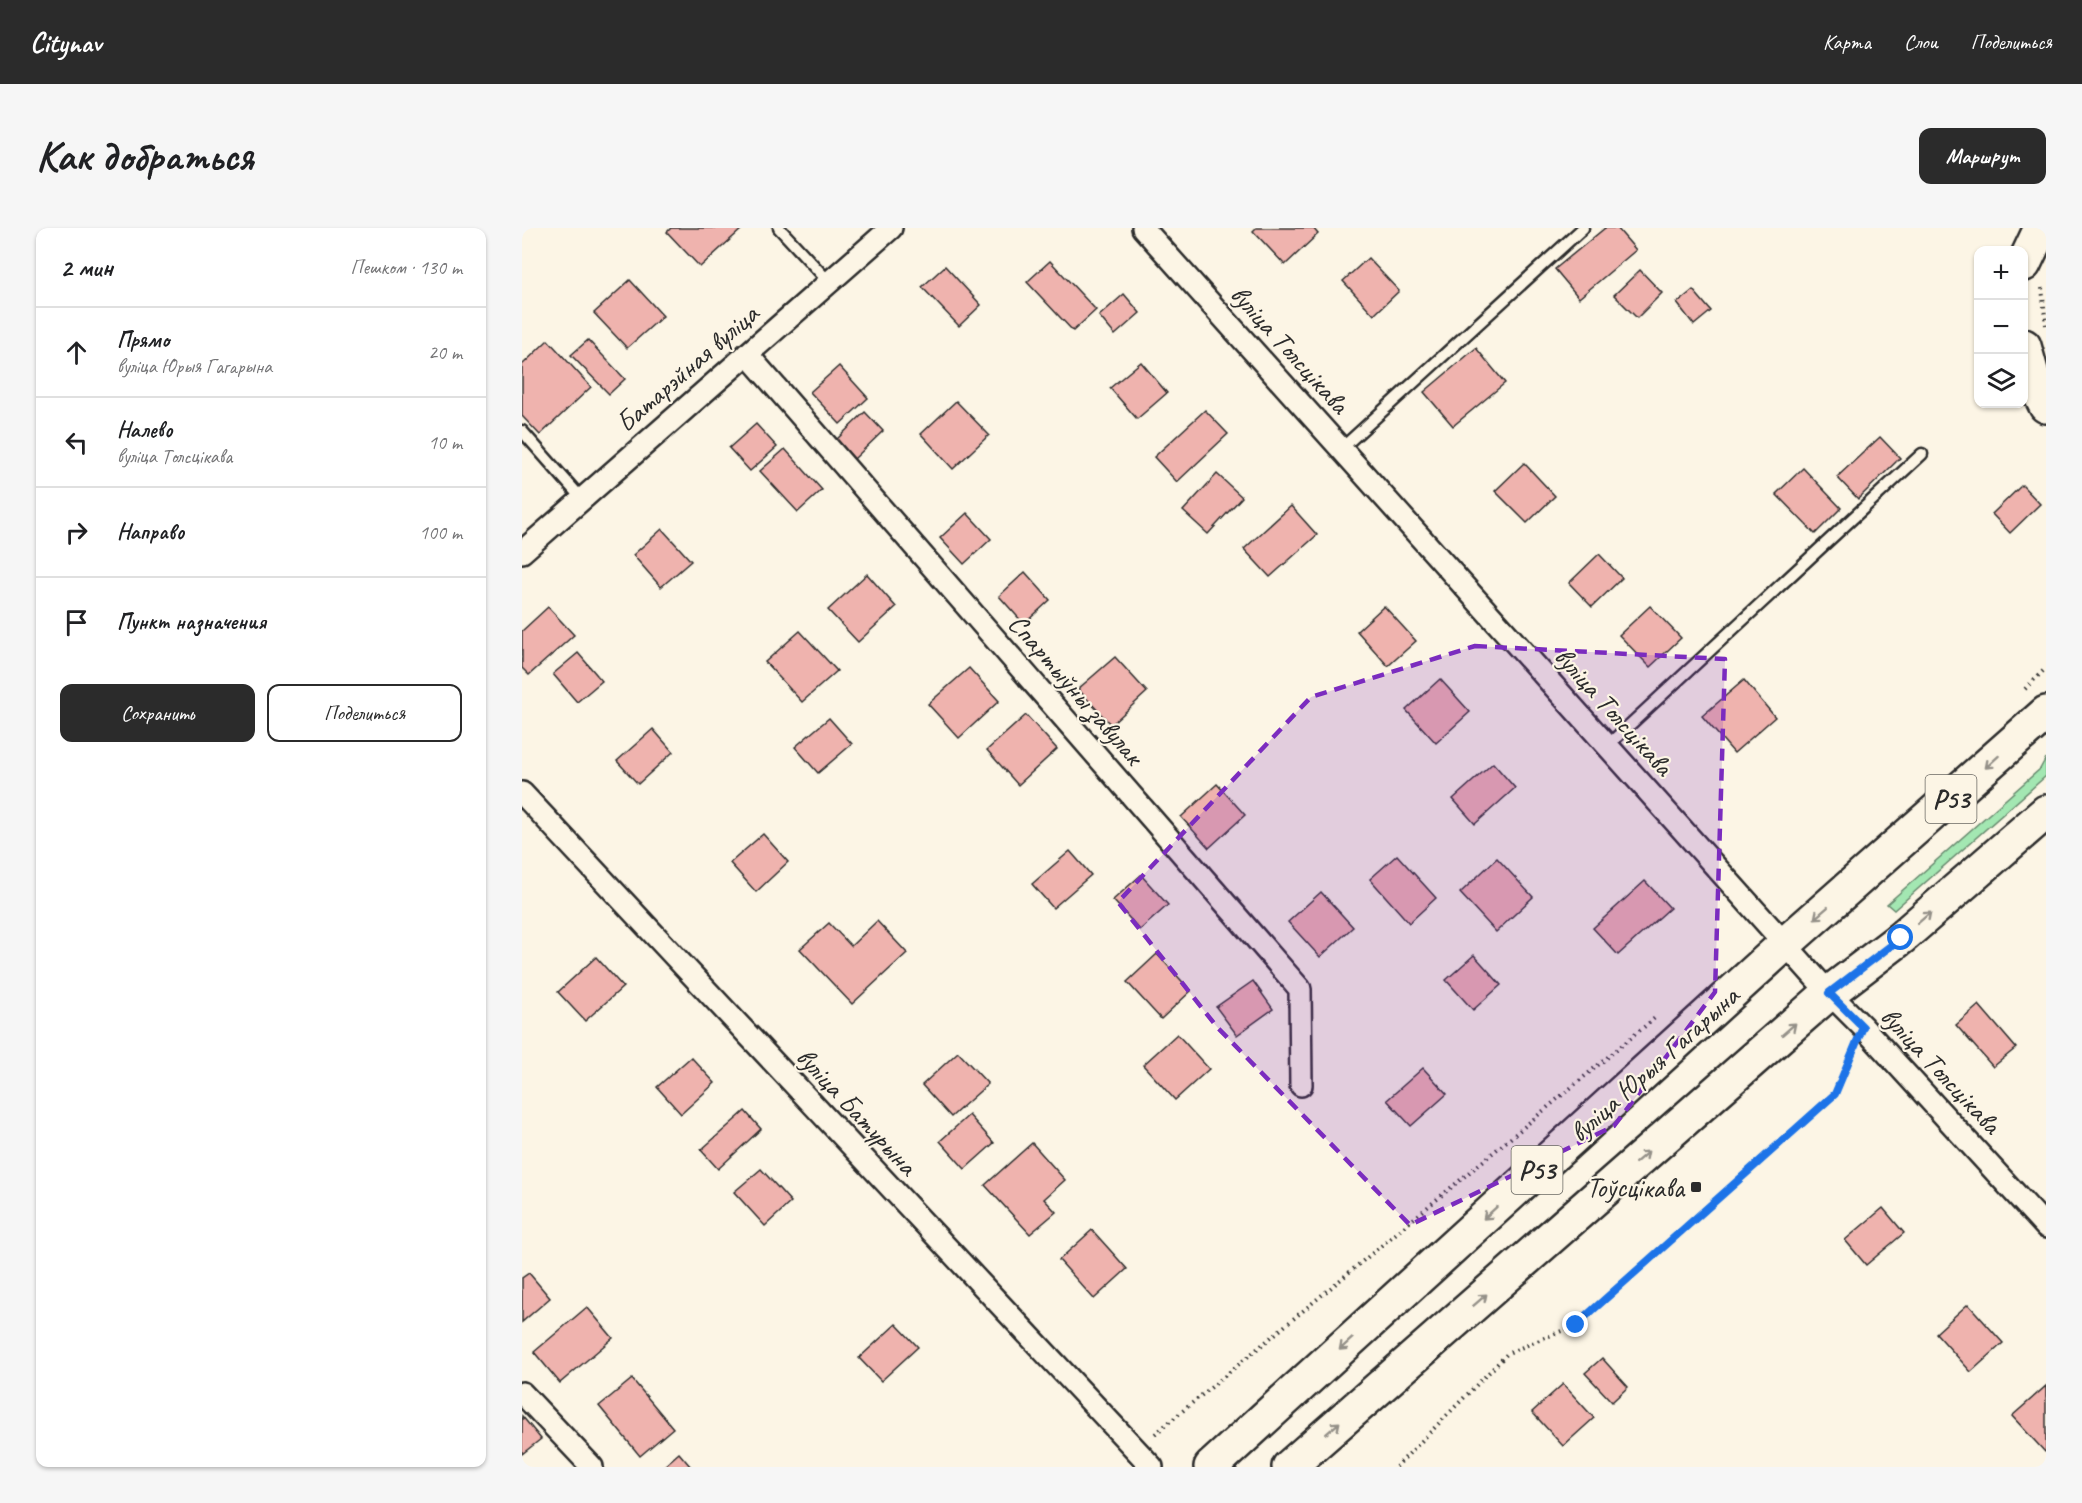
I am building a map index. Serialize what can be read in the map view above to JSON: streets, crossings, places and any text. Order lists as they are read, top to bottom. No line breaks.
{"streets":{"main road":["Р53","вуліца Юрыя Гагарына"],"street":["вуліца Толсцікава","Батарэйная вуліца","Спартыўны завулак","вуліца Батурына"]},"crossings":[["вуліца Толсцікава","Р53"],["вуліца Толсцікава","вуліца Юрыя Гагарына"],["Батарэйная вуліца","Спартыўны завулак"]],"places":{"transit":["Тоўсцікава"]},"page":{"header":"Citynav","nav":["Карта","Слои","Поделиться"],"buttons":["Маршрут",["Сохранить","Поделиться"]],"title":"Как добраться","heading":["2 мин","Пешком · 130 m"],"map_buttons":["+","−"],"list":[["Прямо","вуліца Юрыя Гагарына","20 m"],["Налево","вуліца Толсцікава","10 m"],["Направо","100 m"],"Пункт назначения"]}}
